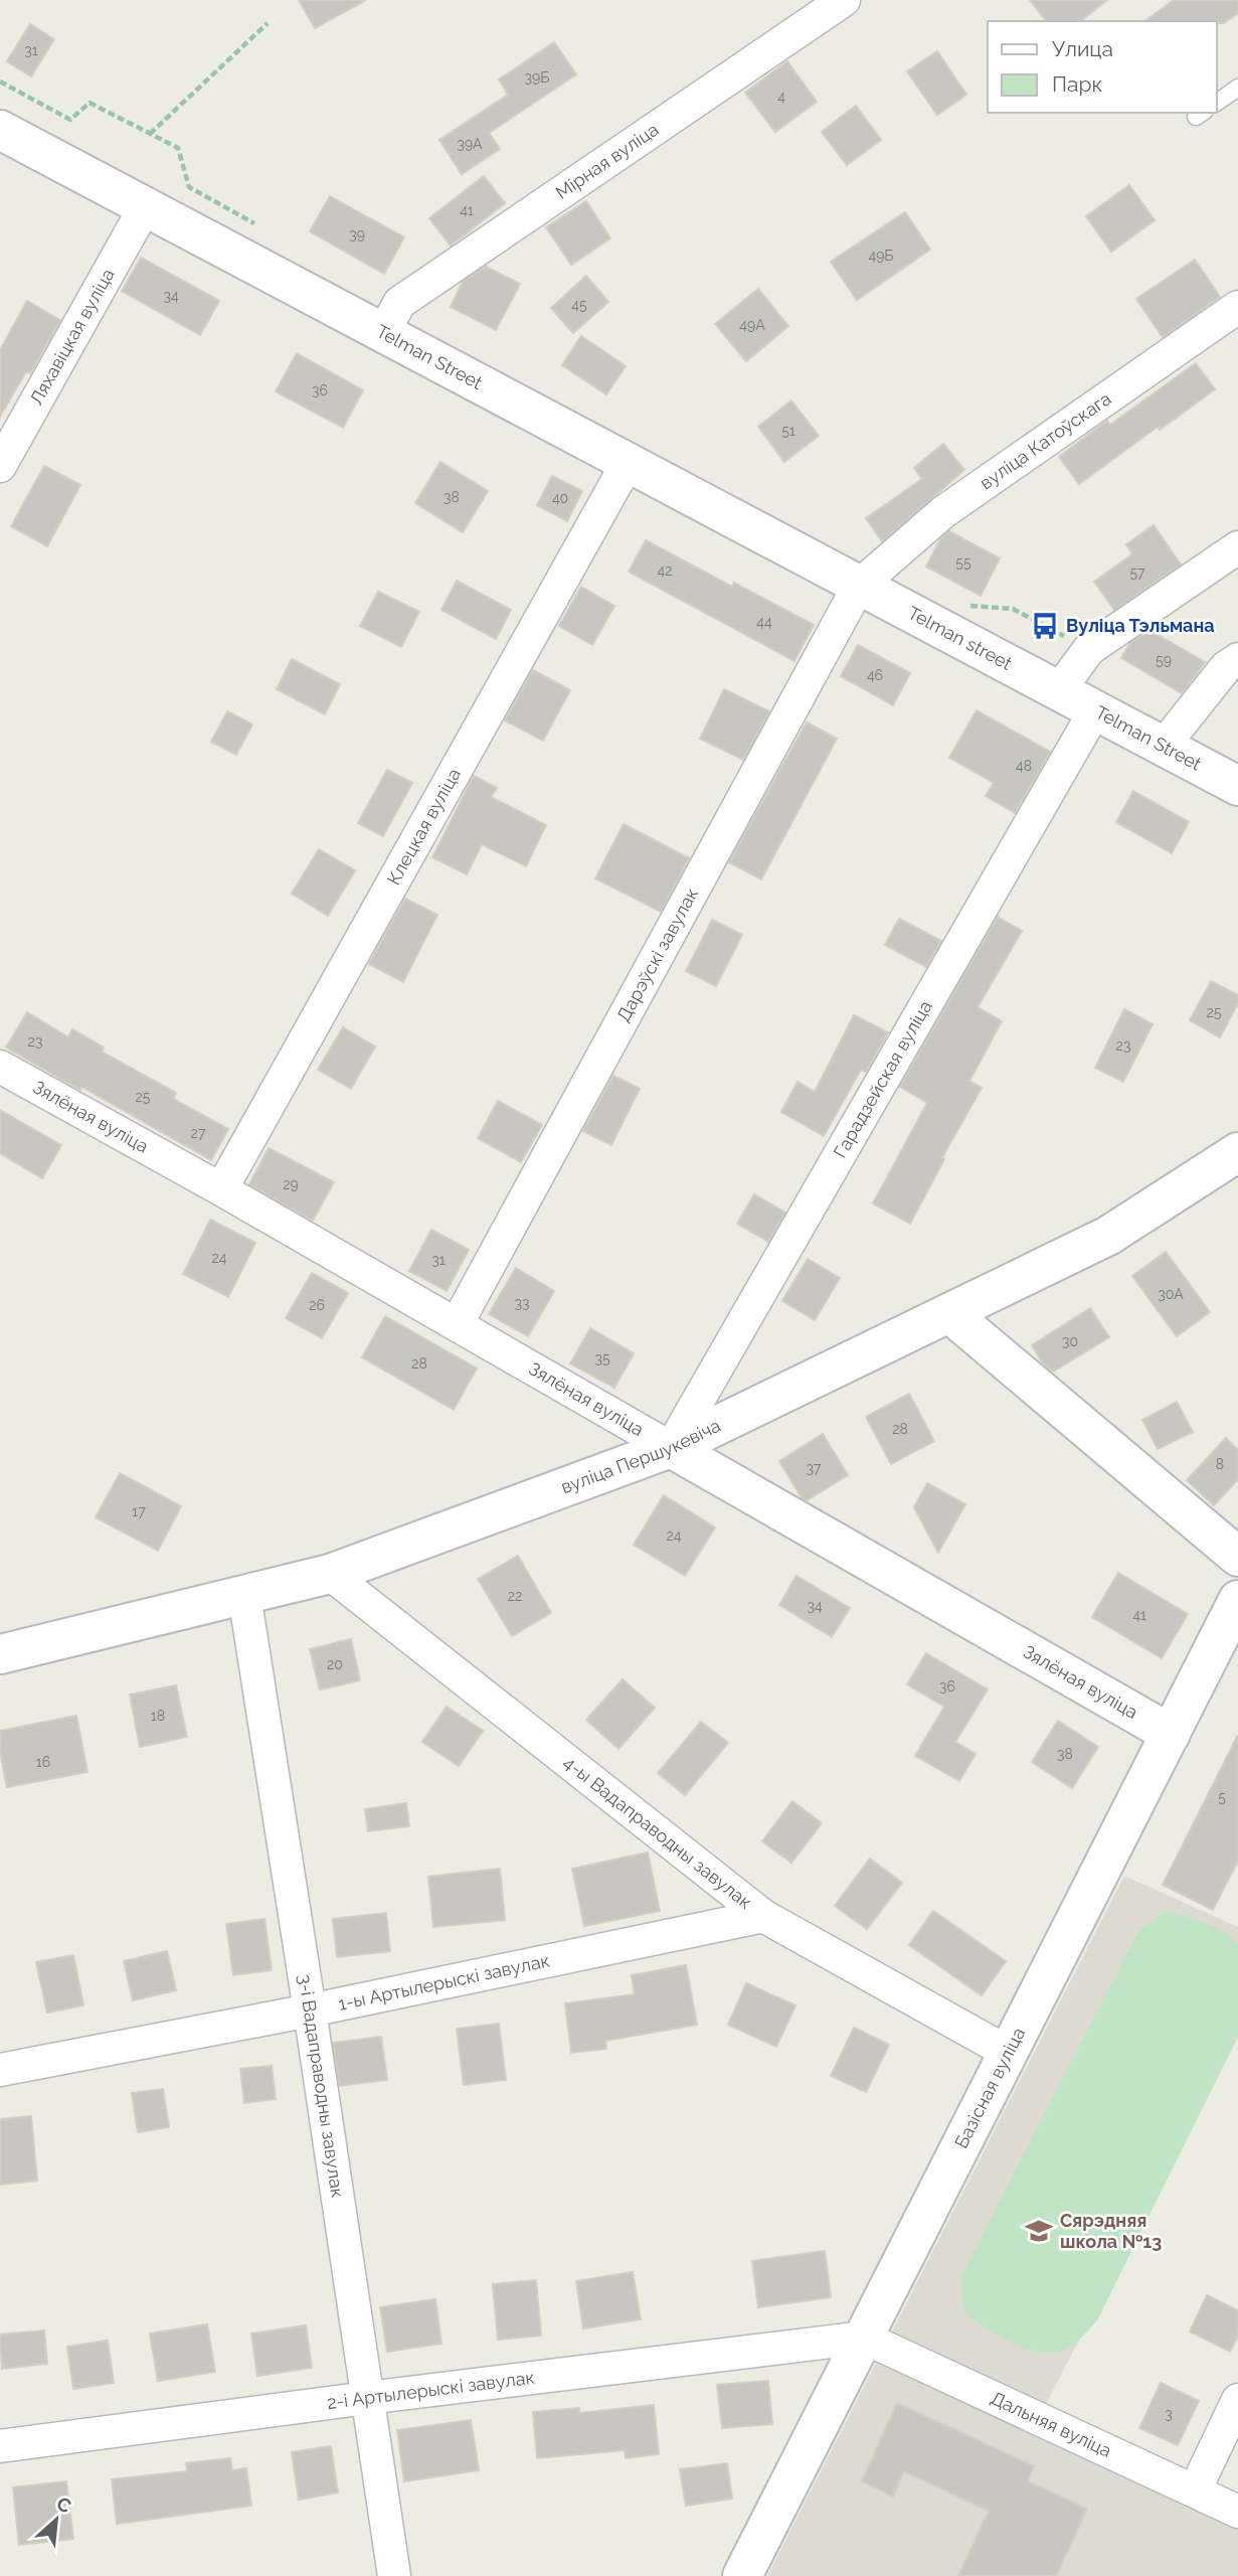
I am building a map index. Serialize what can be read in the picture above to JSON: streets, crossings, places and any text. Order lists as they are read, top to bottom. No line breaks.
{"streets":{"main road":["Telman Street","Telman street","Зялёная вуліца","вуліца Першукевіча","Базісная вуліца"],"street":["Мірная вуліца","Ляхавіцкая вуліца","вуліца Катоўскага","Клецкая вуліца","Дарэўскі завулак","Гарадзейская вуліца","4-ы Вадаправодны завулак","1-ы Артылерыскі завулак","3-і Вадаправодны завулак","2-і Артылерыскі завулак","Дальняя вуліца"]},"crossings":[["Мірная вуліца","Telman Street"],["Ляхавіцкая вуліца","Telman Street"],["Telman Street","вуліца Катоўскага"],["Telman Street","Telman street"],["Telman Street","Клецкая вуліца"],["Telman Street","Дарэўскі завулак"],["Telman Street","Гарадзейская вуліца"],["вуліца Катоўскага","Telman street"],["вуліца Катоўскага","Дарэўскі завулак"],["Telman street","Дарэўскі завулак"],["Клецкая вуліца","Зялёная вуліца"],["Дарэўскі завулак","Зялёная вуліца"],["Гарадзейская вуліца","Зялёная вуліца"],["Гарадзейская вуліца","вуліца Першукевіча"],["Зялёная вуліца","вуліца Першукевіча"],["Зялёная вуліца","Базісная вуліца"],["вуліца Першукевіча","4-ы Вадаправодны завулак"],["вуліца Першукевіча","3-і Вадаправодны завулак"],["4-ы Вадаправодны завулак","1-ы Артылерыскі завулак"],["4-ы Вадаправодны завулак","Базісная вуліца"],["1-ы Артылерыскі завулак","3-і Вадаправодны завулак"],["3-і Вадаправодны завулак","2-і Артылерыскі завулак"],["Базісная вуліца","2-і Артылерыскі завулак"],["Базісная вуліца","Дальняя вуліца"],["2-і Артылерыскі завулак","Дальняя вуліца"]],"places":{"bus stop":["Вуліца Тэльмана"],"school or university":["Сярэдняя школа №13"]},"house_numbers":["31","39Б","4","39А","41","39","49Б","34","45","49А","36","51","38","40","55","42","57","44","59","46","48","25","23","23","25","27","29","24","31","30А","33","26","30","35","28","28","8","37","17","24","22","34","41","20","36","18","38","16","5","3"],"legend":["Улица","Парк"],"north":"top right"}
